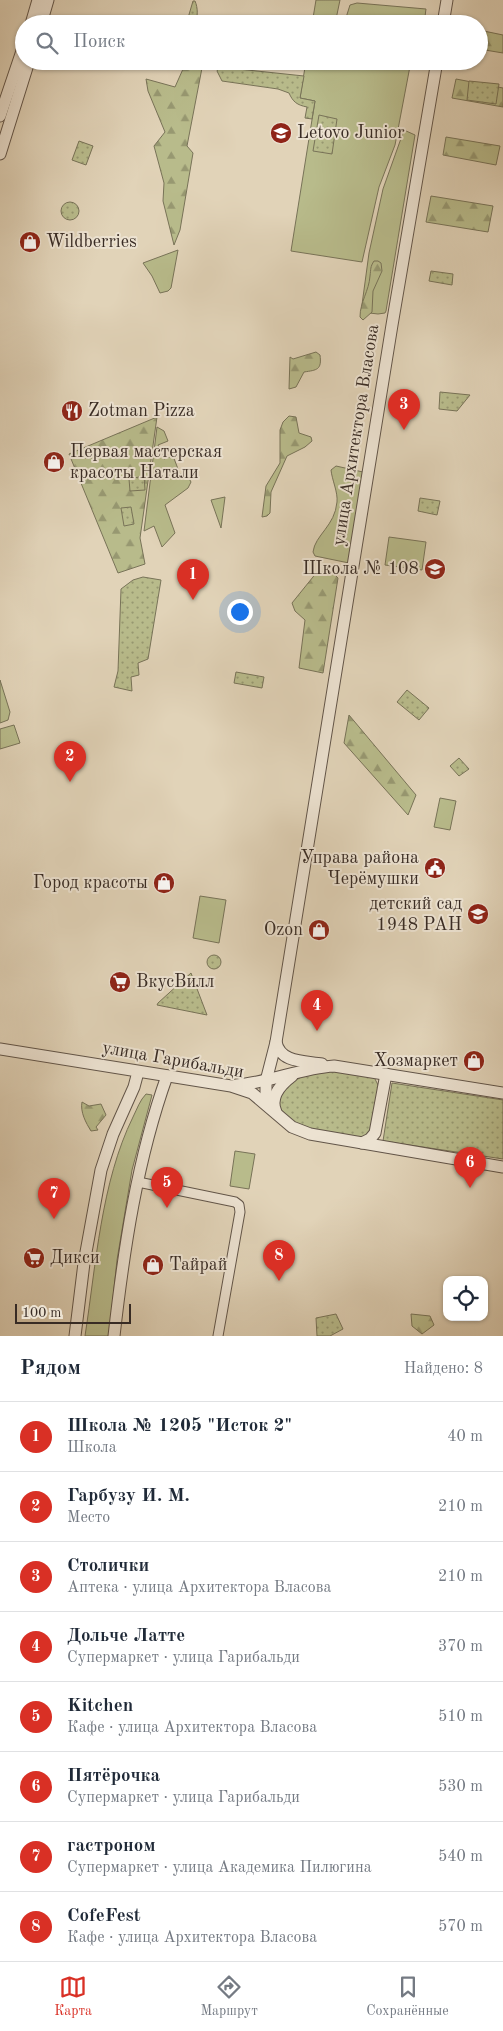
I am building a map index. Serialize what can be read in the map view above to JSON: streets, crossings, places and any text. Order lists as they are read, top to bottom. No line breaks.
{"streets":{"street":["улица Архитектора Власова","улица Гарибальди"]},"crossings":[["улица Архитектора Власова","улица Гарибальди"]],"places":{"school or university":["Letovo Junior","Школа № 108","детский сад 1948 РАН"],"shop":["Wildberries","Первая мастерская красоты Натали","Город красоты","Ozon","Хозмаркет","Тайрай"],"restaurant":["Zotman Pizza"],"public building":["Управа района Черёмушки"],"supermarket":["ВкусВилл","Дикси"]},"scale_bar":"100 m","page":{"search":"Поиск","pins":["3","1","2","4","6","5","7","8"],"scale":"100 m","heading":["Рядом","Найдено: 8"],"list":[{"mark":"1","name":"Школа № 1205 \"Исток 2\"","note":"Школа","value":"40 m"},{"mark":"2","name":"Гарбузу И. М.","note":"Место","value":"210 m"},{"mark":"3","name":"Столички","note":"Аптека · улица Архитектора Власова","value":"210 m"},{"mark":"4","name":"Дольче Латте","note":"Супермаркет · улица Гарибальди","value":"370 m"},{"mark":"5","name":"Kitchen","note":"Кафе · улица Архитектора Власова","value":"510 m"},{"mark":"6","name":"Пятёрочка","note":"Супермаркет · улица Гарибальди","value":"530 m"},{"mark":"7","name":"гастроном","note":"Супермаркет · улица Академика Пилюгина","value":"540 m"},{"mark":"8","name":"CofeFest","note":"Кафе · улица Архитектора Власова","value":"570 m"}],"nav":["Карта","Маршрут","Сохранённые"]}}
